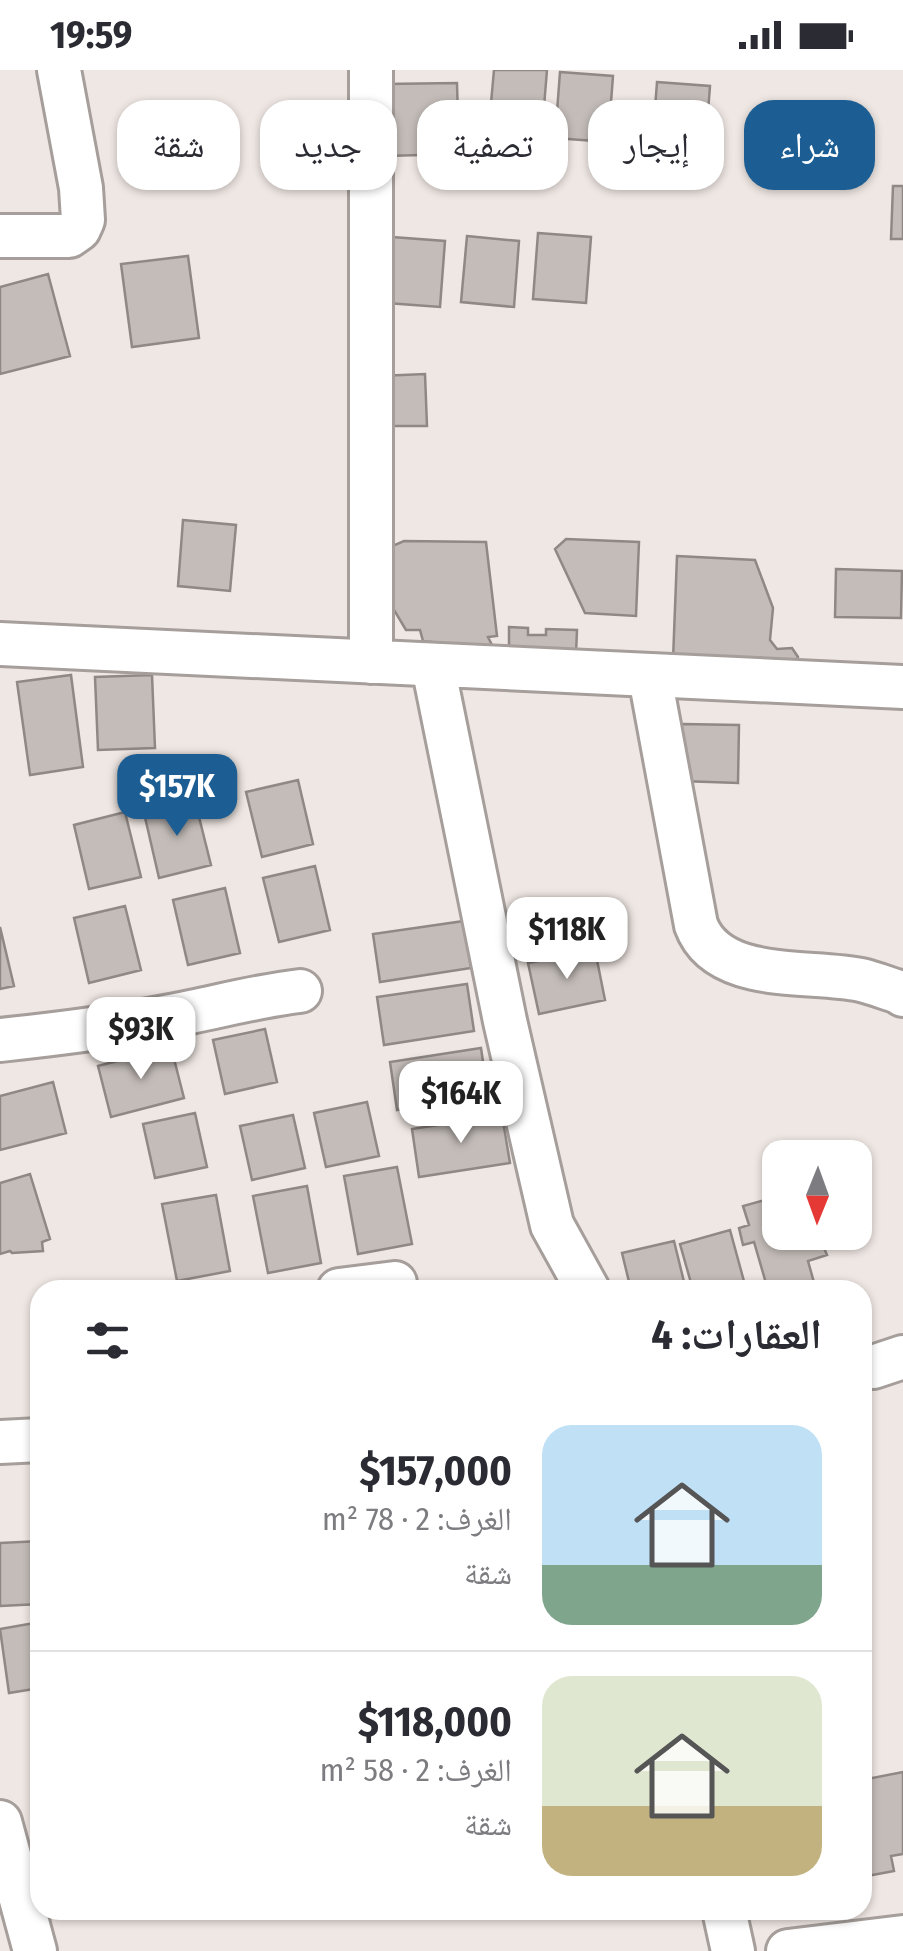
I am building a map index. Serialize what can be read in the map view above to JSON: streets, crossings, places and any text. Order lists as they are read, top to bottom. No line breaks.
{"north":"bottom","page":{"status":"19:59","chip":["شراء","إيجار","تصفية","جديد","شقة"],"price":["$157K","$118K","$93K","$164K"],"heading":"العقارات: 4","list":[{"name":"$157,000","note":"الغرف: 2 · 78 m² · شقة"},{"name":"$118,000","note":"الغرف: 2 · 58 m² · شقة"}]}}
